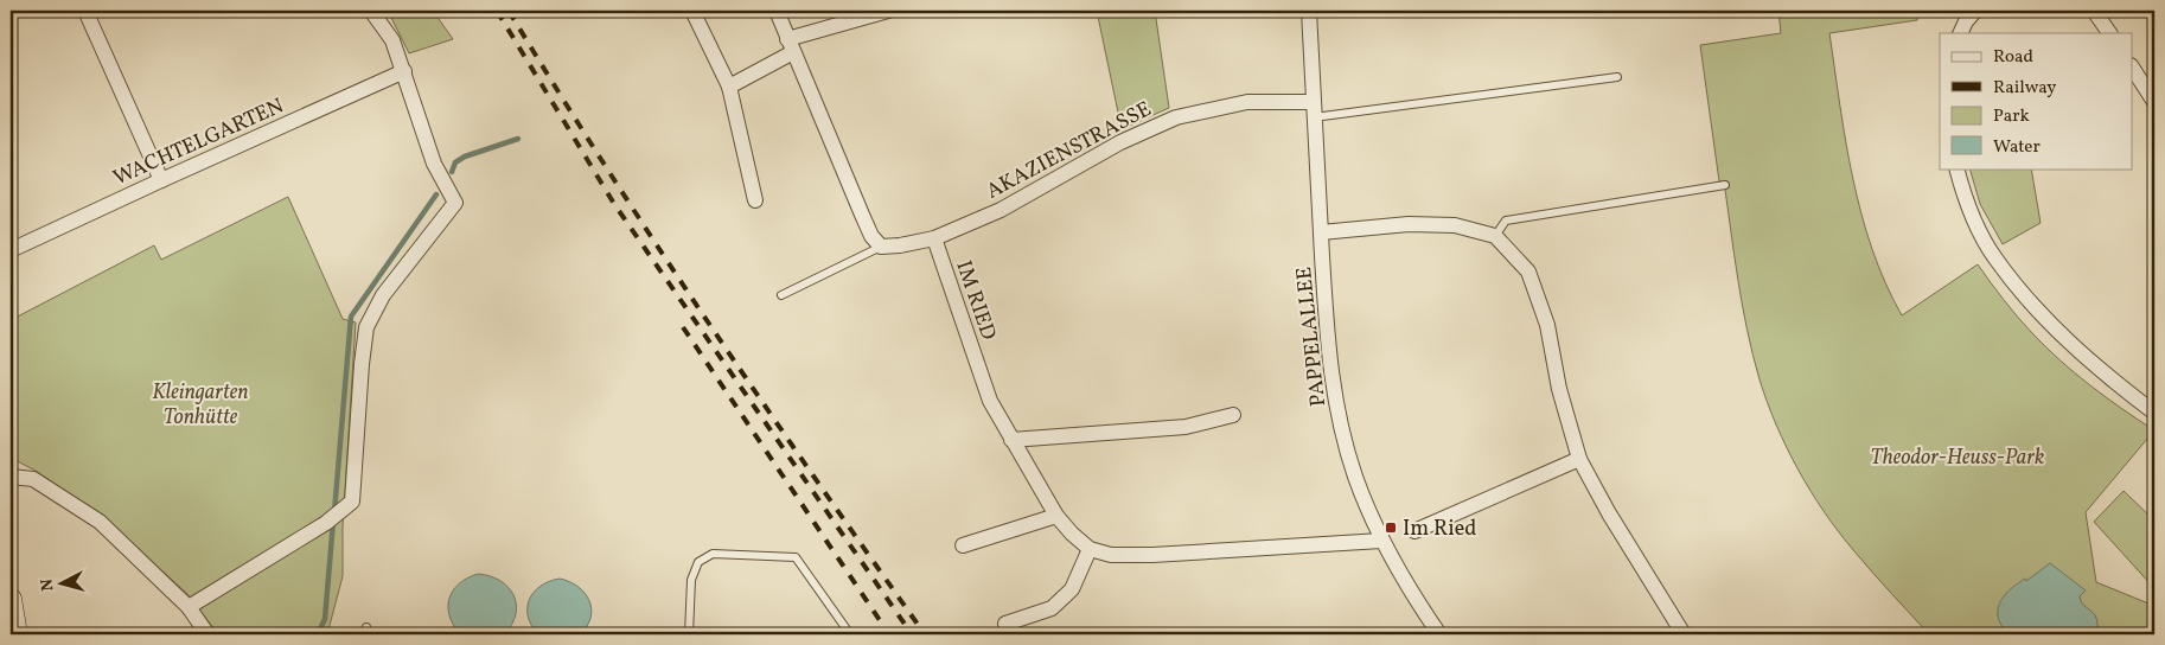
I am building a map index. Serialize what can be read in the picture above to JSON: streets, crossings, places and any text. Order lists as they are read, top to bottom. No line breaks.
{"streets":{"street":["WACHTELGARTEN","AKAZIENSTRASSE","IM RIED","PAPPELALLEE"]},"crossings":[["AKAZIENSTRASSE","IM RIED"],["AKAZIENSTRASSE","PAPPELALLEE"]],"parks":["Kleingarten Tonhütte","Theodor-Heuss-Park"],"places":{"transit":["Im Ried"]},"legend":["Road","Railway","Park","Water"],"north":"left"}
